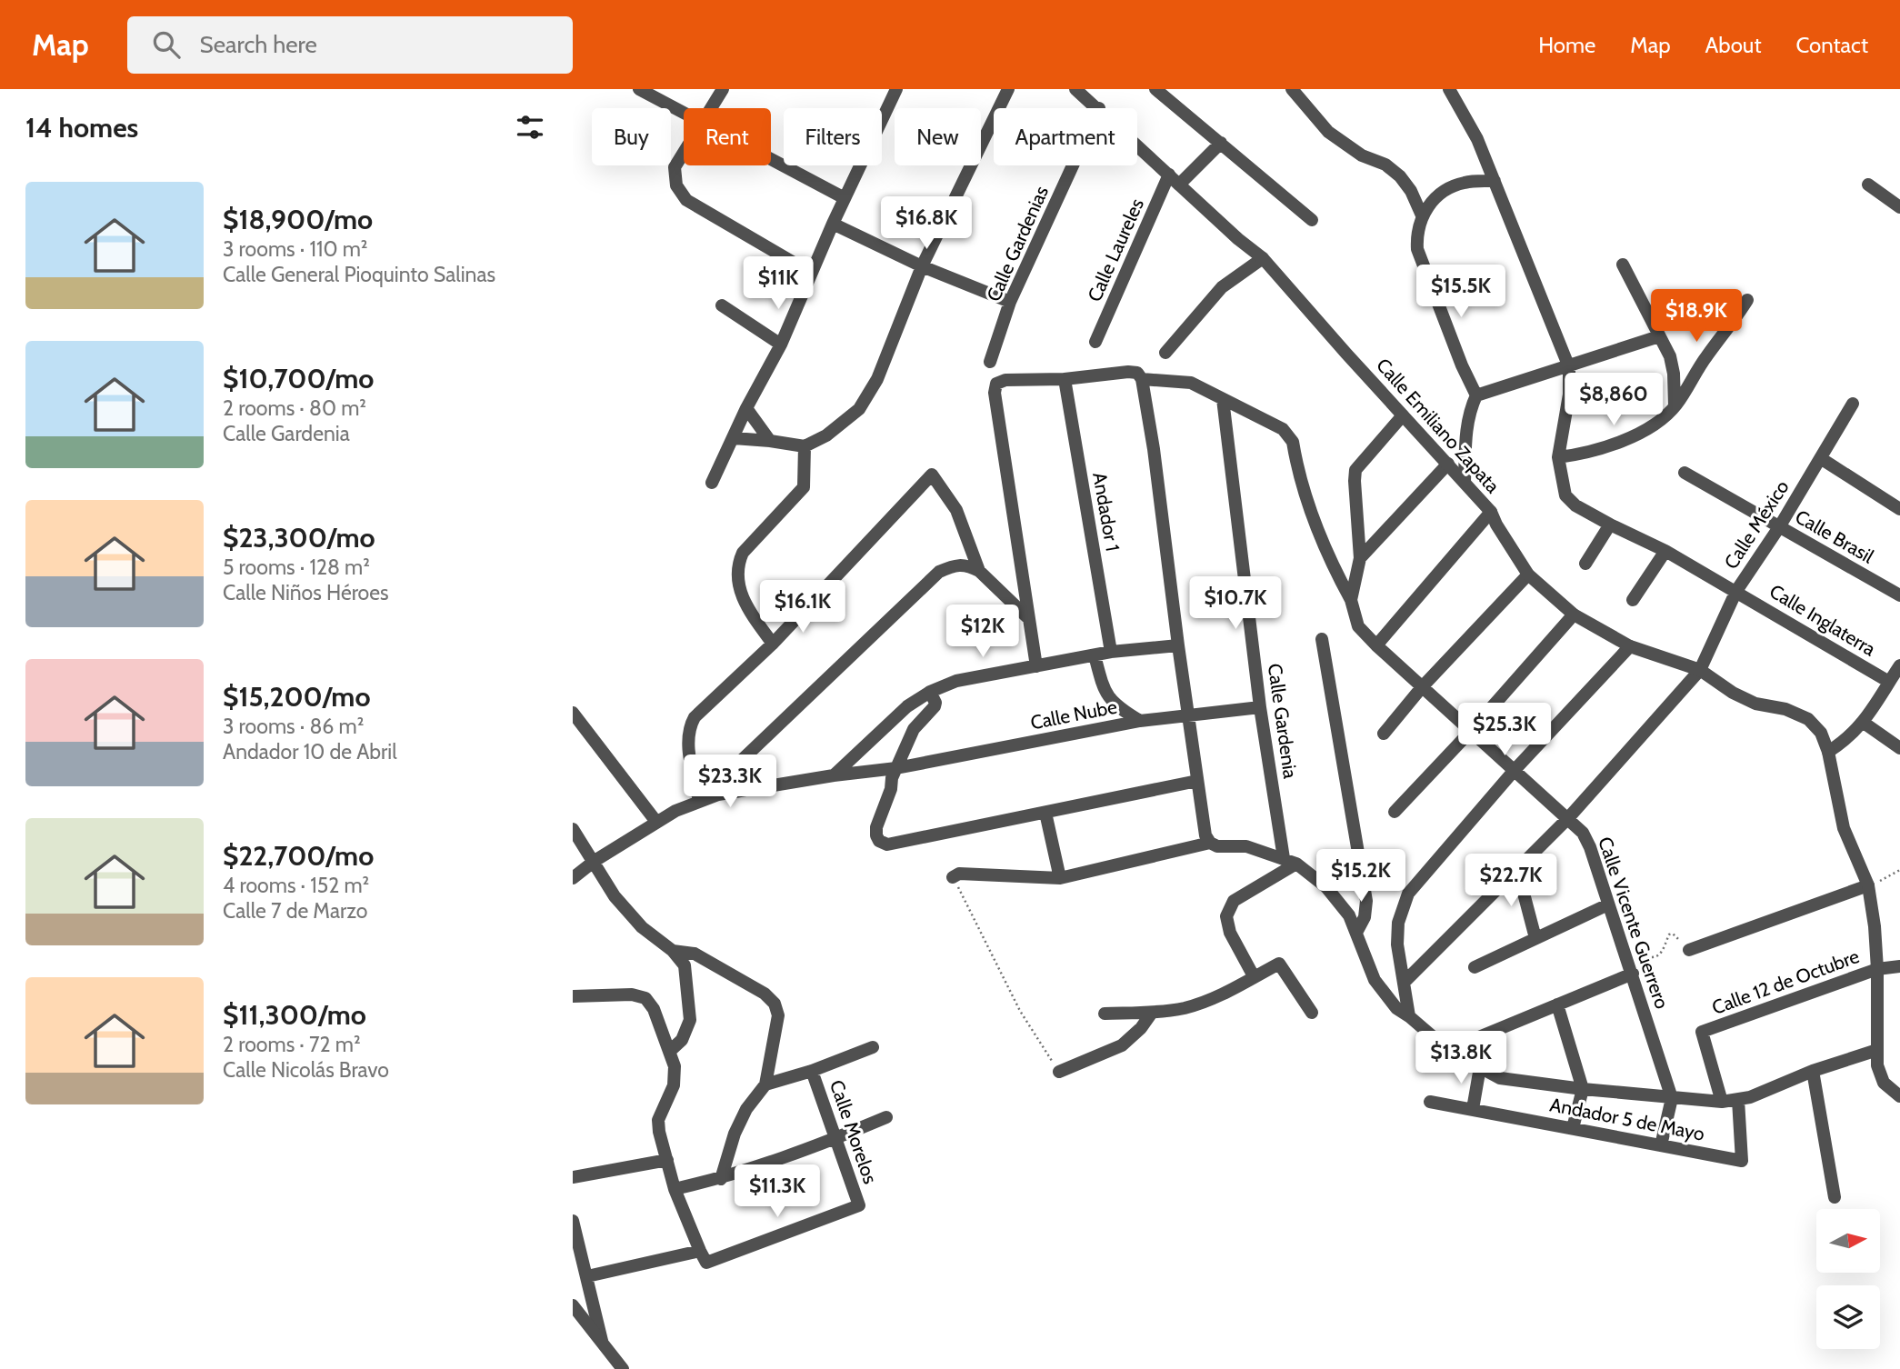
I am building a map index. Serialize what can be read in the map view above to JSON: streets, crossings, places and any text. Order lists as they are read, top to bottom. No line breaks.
{"streets":{"street":["Calle Gardenias","Calle Laureles","Calle Emiliano Zapata","Andador 1","Calle México","Calle Brasil","Calle Inglaterra","Calle Nube","Calle Gardenia","Calle Vicente Guerrero","Calle 12 de Octubre","Andador 5 de Mayo","Calle Morelos"]},"crossings":[["Calle Laureles","Calle Emiliano Zapata"],["Calle Emiliano Zapata","Calle México"],["Calle Emiliano Zapata","Calle 12 de Octubre"],["Andador 1","Calle Vicente Guerrero"],["Calle México","Calle Brasil"],["Calle México","Calle Inglaterra"],["Calle México","Calle Vicente Guerrero"],["Calle Nube","Calle Gardenia"],["Calle Gardenia","Calle Vicente Guerrero"]],"north":"right","page":{"header":"Map","search":"Search here","nav":["Home","Map","About","Contact"],"heading":"14 homes","chip":["Buy","Rent","Filters","New","Apartment"],"list":[{"name":"$18,900/mo","note":"3 rooms · 110 m² · Calle General Pioquinto Salinas"},{"name":"$10,700/mo","note":"2 rooms · 80 m² · Calle Gardenia"},{"name":"$23,300/mo","note":"5 rooms · 128 m² · Calle Niños Héroes"},{"name":"$15,200/mo","note":"3 rooms · 86 m² · Andador 10 de Abril"},{"name":"$22,700/mo","note":"4 rooms · 152 m² · Calle 7 de Marzo"},{"name":"$11,300/mo","note":"2 rooms · 72 m² · Calle Nicolás Bravo"}],"price":["$16.8K","$11K","$15.5K","$18.9K","$8,860","$10.7K","$16.1K","$12K","$25.3K","$23.3K","$15.2K","$22.7K","$13.8K","$11.3K"]}}
